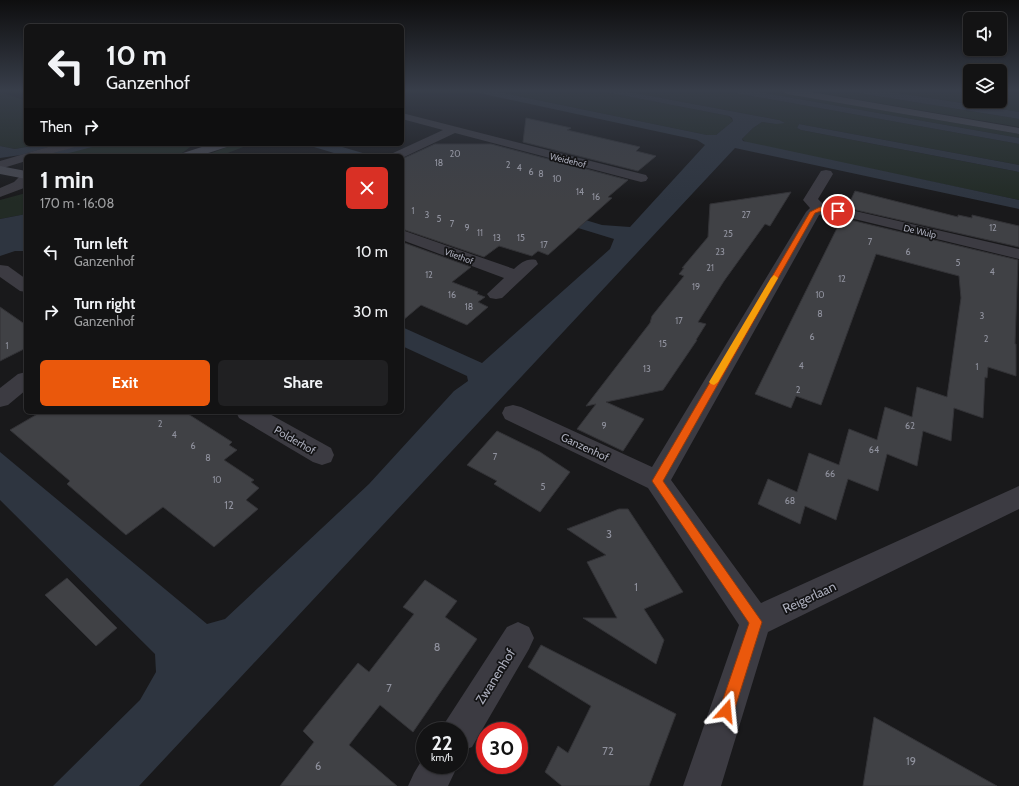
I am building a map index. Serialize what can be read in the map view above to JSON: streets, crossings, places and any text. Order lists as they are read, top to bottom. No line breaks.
{"streets":{"street":["Weidehof","De Wulp","Vliethof","Polderhof","Ganzenhof","Reigerlaan","Zwanenhof"]},"crossings":[["Ganzenhof","Reigerlaan"]],"house_numbers":["20","18","2","4","6","8","10","14","16","1","3","27","5","7","9","12","11","25","13","15","7","17","23","6","5","21","4","12","12","19","16","10","18","8","3","17","6","2","15","1","4","1","13","2","2","9","62","4","6","64","7","8","66","10","5","68","12","3","1","8","7","72","19","6"],"page":{"turn":["10 m","Ganzenhof"],"then":"Then","heading":["1 min","170 m · 16:08"],"list":[{"name":"Turn left","note":"Ganzenhof","value":"10 m"},{"name":"Turn right","note":"Ganzenhof","value":"30 m"}],"buttons":["Exit","Share"],"speed":"22 km/h","limit":"30"}}
